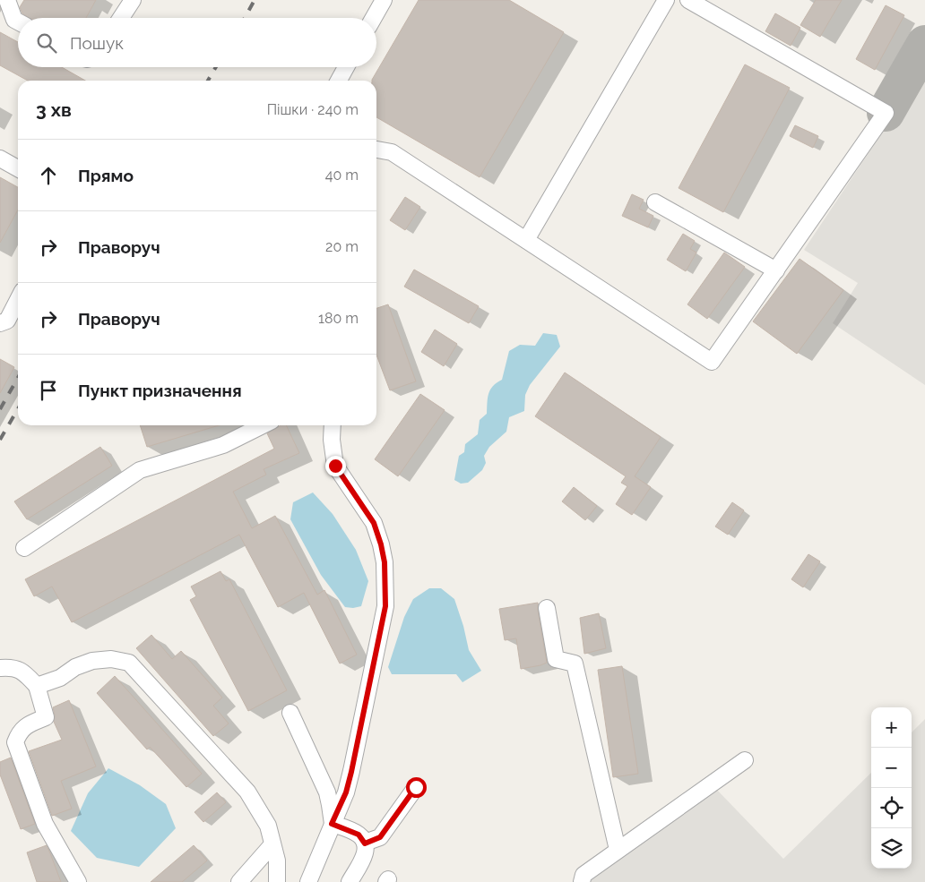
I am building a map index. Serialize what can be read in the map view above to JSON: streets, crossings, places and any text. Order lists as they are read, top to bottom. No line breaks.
{"page":{"search":"Пошук","heading":["3 хв","Пішки · 240 m"],"list":[["Прямо","40 m"],["Праворуч","20 m"],["Праворуч","180 m"],"Пункт призначення"],"map_buttons":["+","−"]}}
